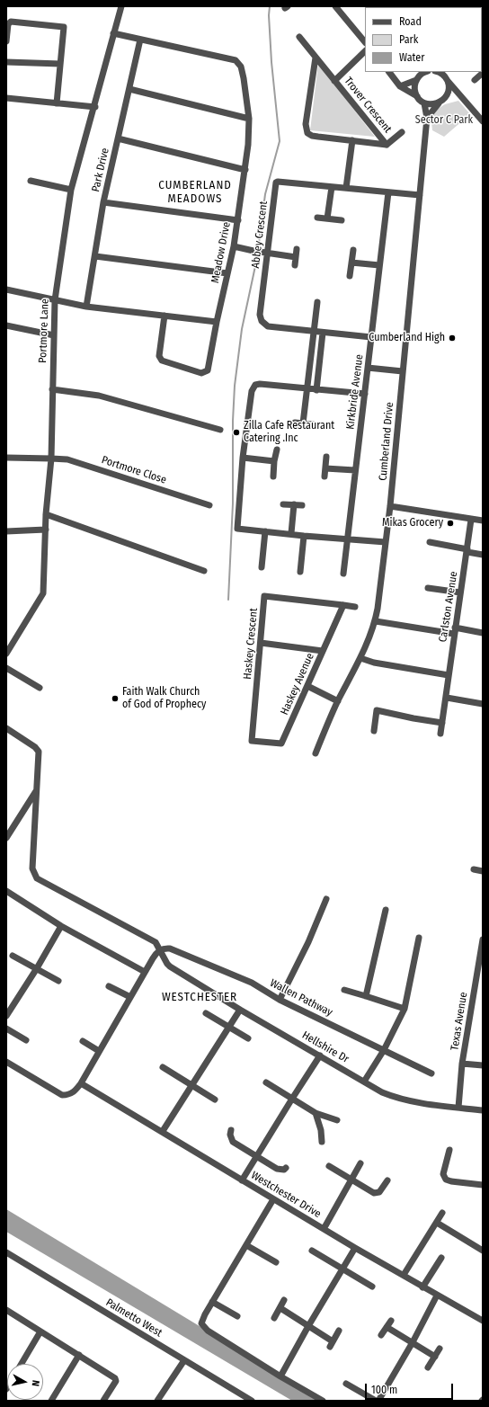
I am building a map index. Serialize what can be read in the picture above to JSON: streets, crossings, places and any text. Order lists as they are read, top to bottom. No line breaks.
{"streets":{"street":["Trover Crescent","Park Drive","Abbey Crescent","Meadow Drive","Portmore Lane","Kirkbride Avenue","Cumberland Drive","Portmore Close","Carlston Avenue","Haskey Crescent","Haskey Avenue","Wallen Pathway","Texas Avenue","Hellshire Dr","Westchester Drive","Palmetto West"]},"crossings":[["Park Drive","Meadow Drive"],["Abbey Crescent","Kirkbride Avenue"],["Abbey Crescent","Cumberland Drive"],["Portmore Lane","Portmore Close"],["Haskey Crescent","Haskey Avenue"],["Wallen Pathway","Hellshire Dr"],["Texas Avenue","Hellshire Dr"]],"districts":["CUMBERLAND MEADOWS","WESTCHESTER"],"parks":["Sector C Park"],"places":["Cumberland High","Zilla Cafe Restaurant Catering .Inc","Mikas Grocery","Faith Walk Church of God of Prophecy"],"legend":["Road","Park","Water"],"scale_bar":"100 m","north":"right"}
